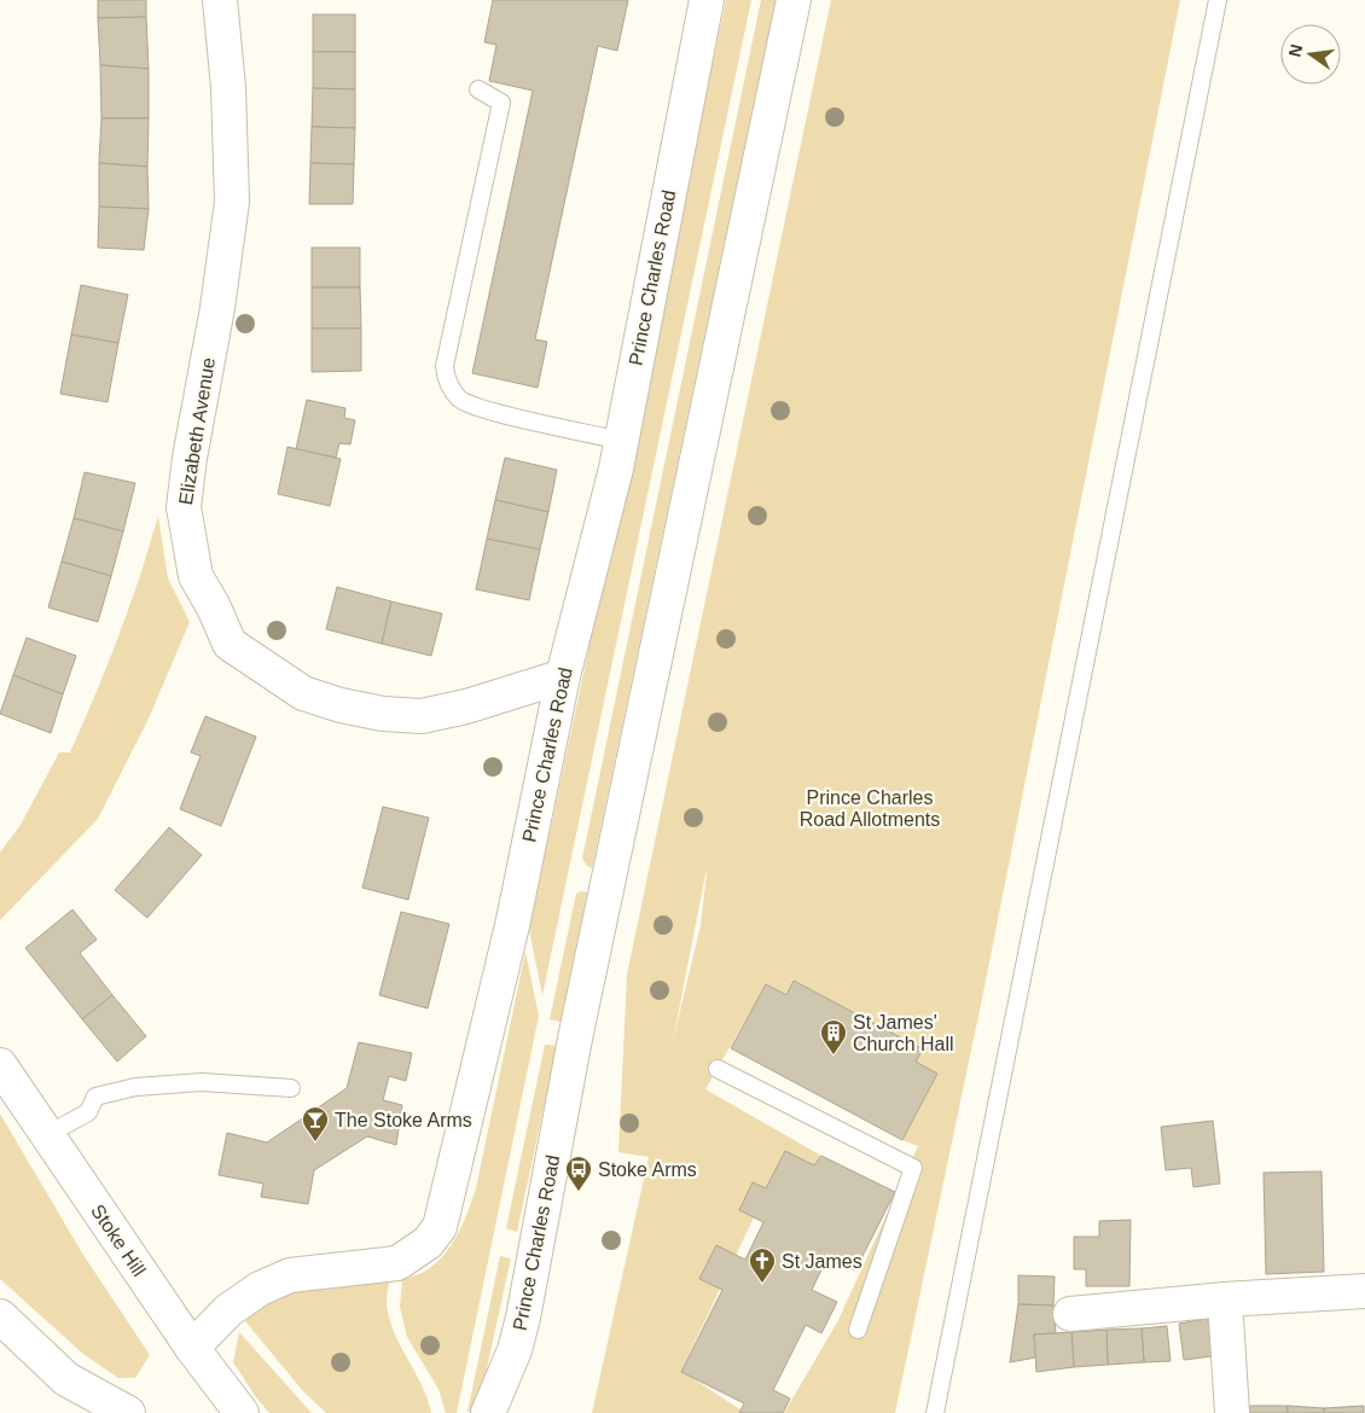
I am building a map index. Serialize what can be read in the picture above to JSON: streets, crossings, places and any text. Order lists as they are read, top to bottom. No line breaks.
{"streets":{"street":["Prince Charles Road","Elizabeth Avenue","Stoke Hill"]},"crossings":[["Prince Charles Road","Elizabeth Avenue"],["Prince Charles Road","Stoke Hill"]],"parks":["Prince Charles Road Allotments"],"places":{"building":["St James' Church Hall"],"bar":["The Stoke Arms"],"bus stop":["Stoke Arms"],"church":["St James"]},"north":"left"}
